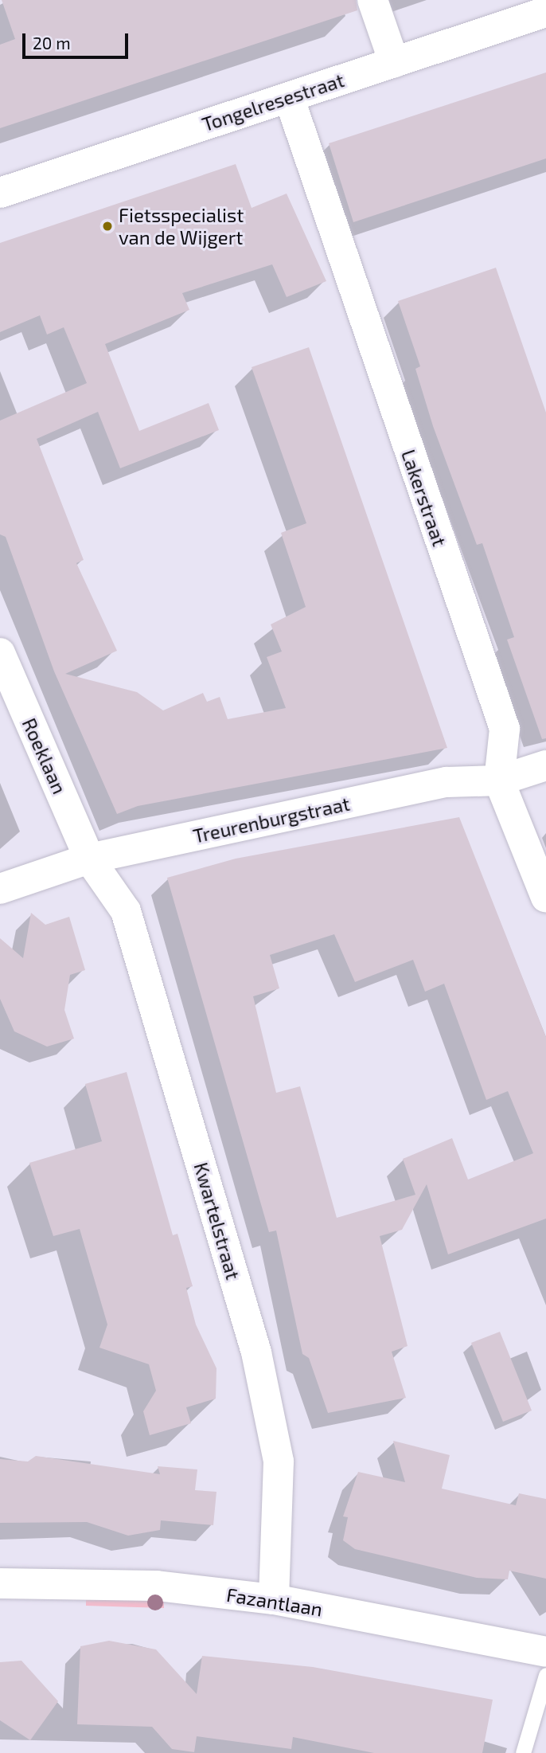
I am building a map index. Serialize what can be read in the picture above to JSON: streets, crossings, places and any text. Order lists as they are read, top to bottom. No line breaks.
{"streets":{"street":["Tongelresestraat","Lakerstraat","Roeklaan","Treurenburgstraat","Kwartelstraat","Fazantlaan"]},"crossings":[["Tongelresestraat","Lakerstraat"],["Lakerstraat","Treurenburgstraat"],["Roeklaan","Treurenburgstraat"],["Roeklaan","Kwartelstraat"],["Treurenburgstraat","Kwartelstraat"],["Kwartelstraat","Fazantlaan"]],"places":["Fietsspecialist van de Wijgert"],"scale_bar":"20 m"}
